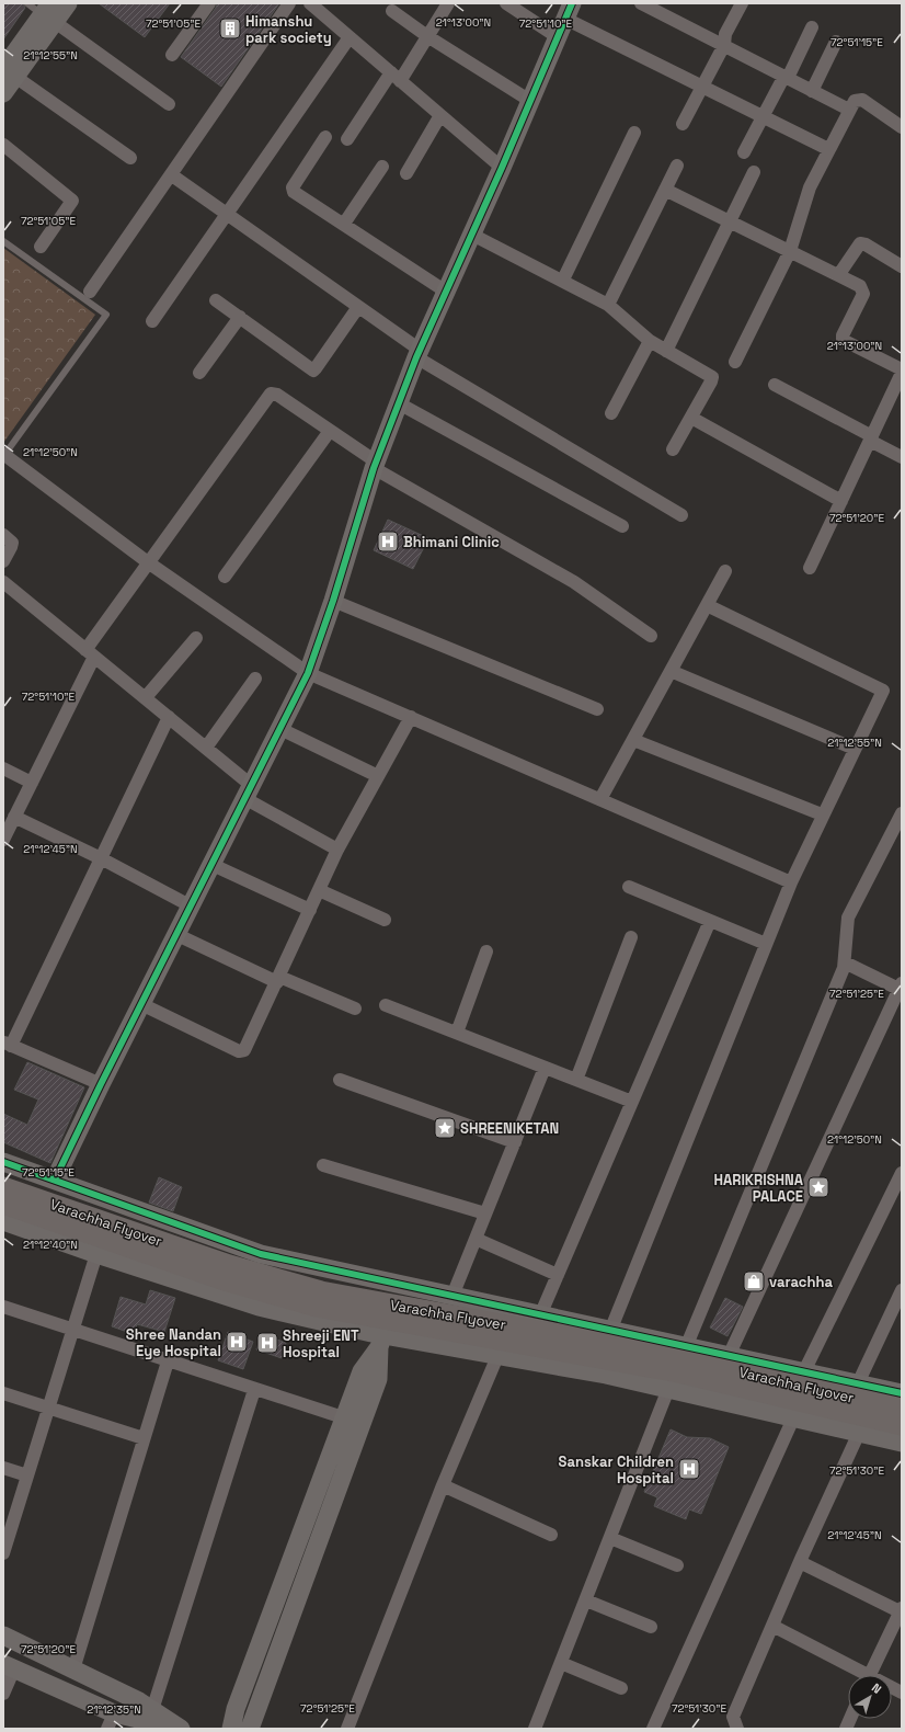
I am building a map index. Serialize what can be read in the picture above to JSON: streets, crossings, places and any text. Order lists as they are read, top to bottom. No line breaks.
{"streets":{"main road":["Varachha Flyover"]},"places":{"building":["Himanshu park society"],"hospital":["Bhimani Clinic","Shree Nandan Eye Hospital","Shreeji ENT Hospital","Sanskar Children Hospital"],"place":["SHREENIKETAN","HARIKRISHNA PALACE"],"shop":["varachha"]},"north":"top right","coordinates":["21°13'00\"N","72°51'05\"E","72°51'10\"E","72°51'15\"E","21°12'55\"N","21°12'50\"N","72°51'20\"E","21°12'45\"N","72°51'25\"E","21°12'40\"N","72°51'30\"E","21°12'35\"N"]}
